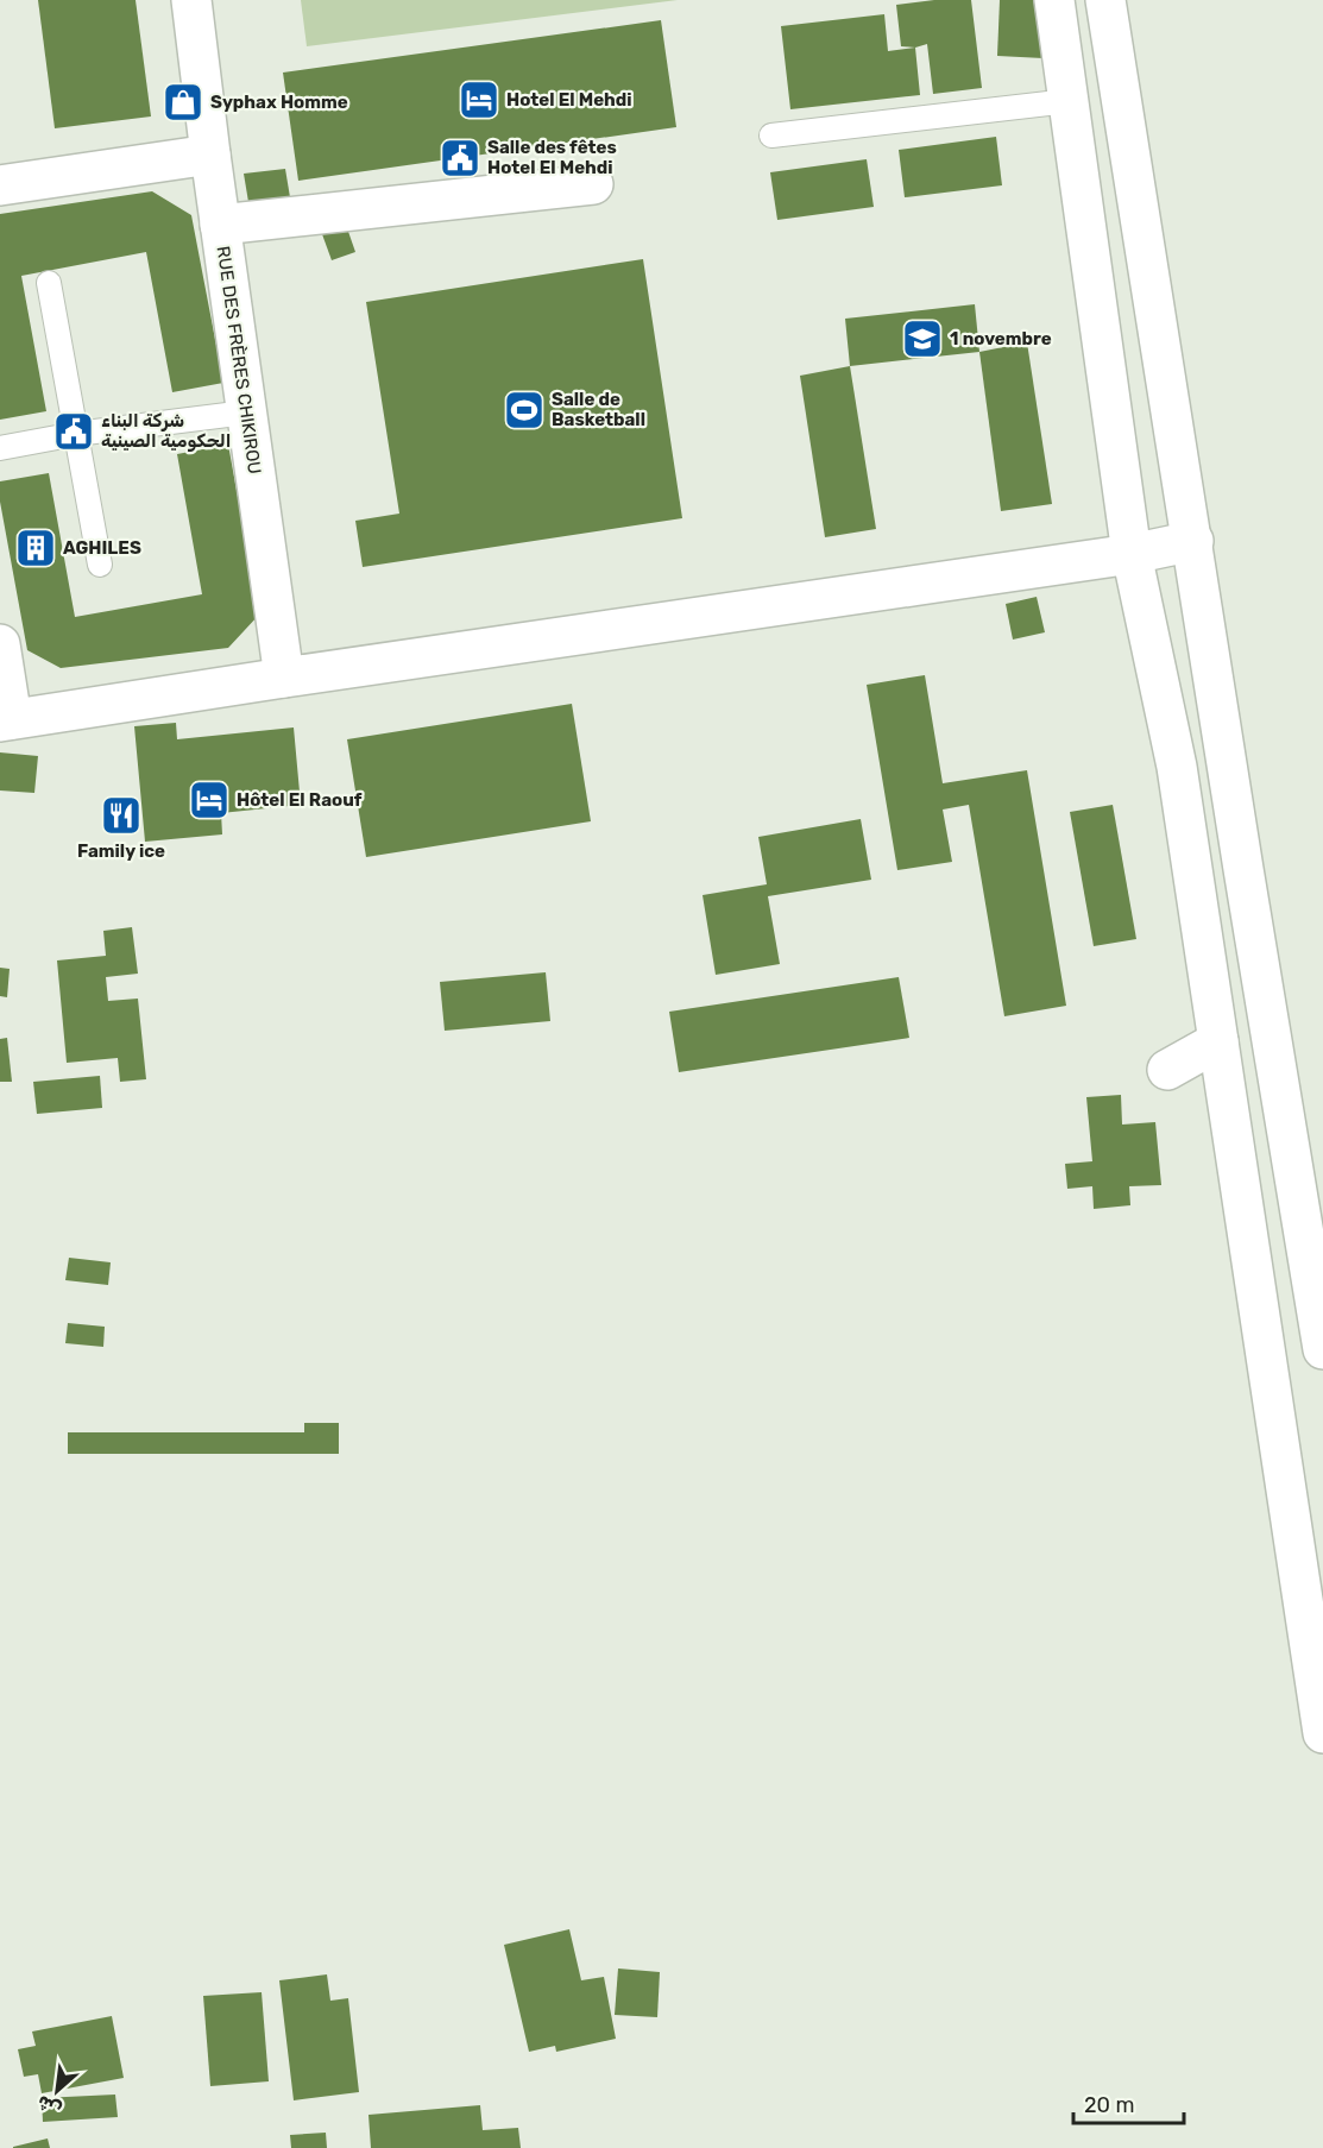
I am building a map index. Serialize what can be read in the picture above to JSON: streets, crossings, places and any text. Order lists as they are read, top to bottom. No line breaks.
{"streets":{"main road":["RUE DES FRÈRES CHIKIROU"]},"places":{"hotel":["Hotel El Mehdi","Hôtel El Raouf"],"shop":["Syphax Homme"],"public building":["Salle des fêtes Hotel El Mehdi","شركة البناء الحكومية الصينية"],"school or university":["1 novembre"],"sports":["Salle de Basketball"],"building":["AGHILES"],"restaurant":["Family ice"]},"scale_bar":"20 m","north":"bottom left"}
